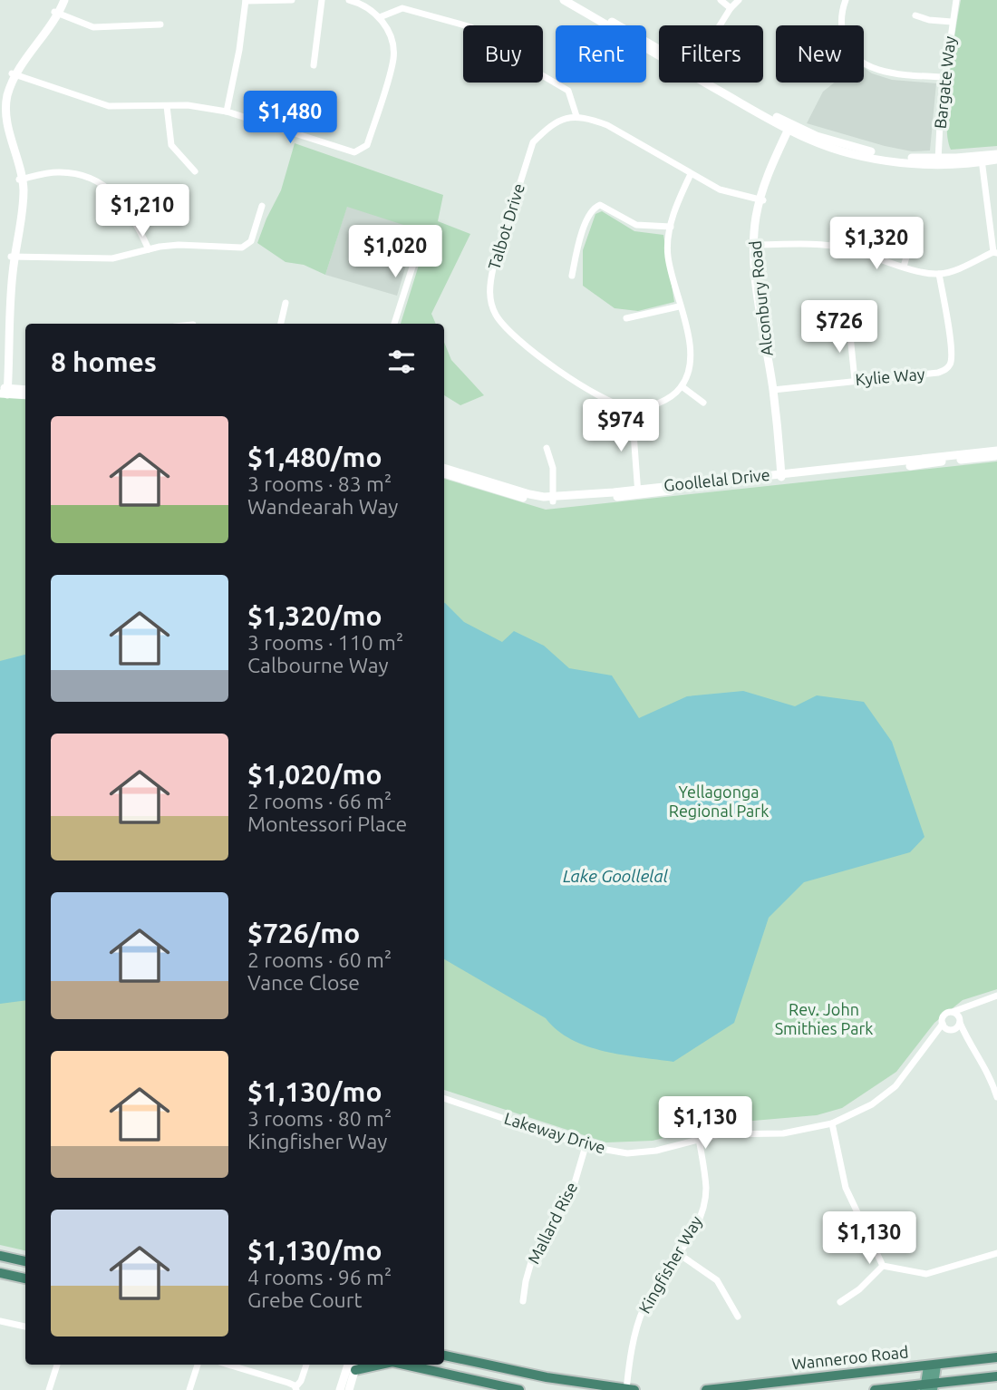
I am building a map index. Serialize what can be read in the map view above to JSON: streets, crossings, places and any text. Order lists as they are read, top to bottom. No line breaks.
{"streets":{"highway":["Wanneroo Road"],"street":["Bargate Way","Talbot Drive","Alconbury Road","Kylie Way","Goollelal Drive","Lakeway Drive","Mallard Rise","Kingfisher Way"]},"crossings":[["Alconbury Road","Kylie Way"],["Alconbury Road","Goollelal Drive"],["Lakeway Drive","Mallard Rise"],["Lakeway Drive","Kingfisher Way"]],"water":["Lake Goollelal"],"parks":["Yellagonga Regional Park","Rev. John Smithies Park"],"page":{"chip":["Buy","Rent","Filters","New"],"price":["$1,480","$1,210","$1,320","$1,020","$726","$974","$1,130","$1,130"],"heading":"8 homes","list":[{"name":"$1,480/mo","note":"3 rooms · 83 m² · Wandearah Way"},{"name":"$1,320/mo","note":"3 rooms · 110 m² · Calbourne Way"},{"name":"$1,020/mo","note":"2 rooms · 66 m² · Montessori Place"},{"name":"$726/mo","note":"2 rooms · 60 m² · Vance Close"},{"name":"$1,130/mo","note":"3 rooms · 80 m² · Kingfisher Way"},{"name":"$1,130/mo","note":"4 rooms · 96 m² · Grebe Court"}]}}
